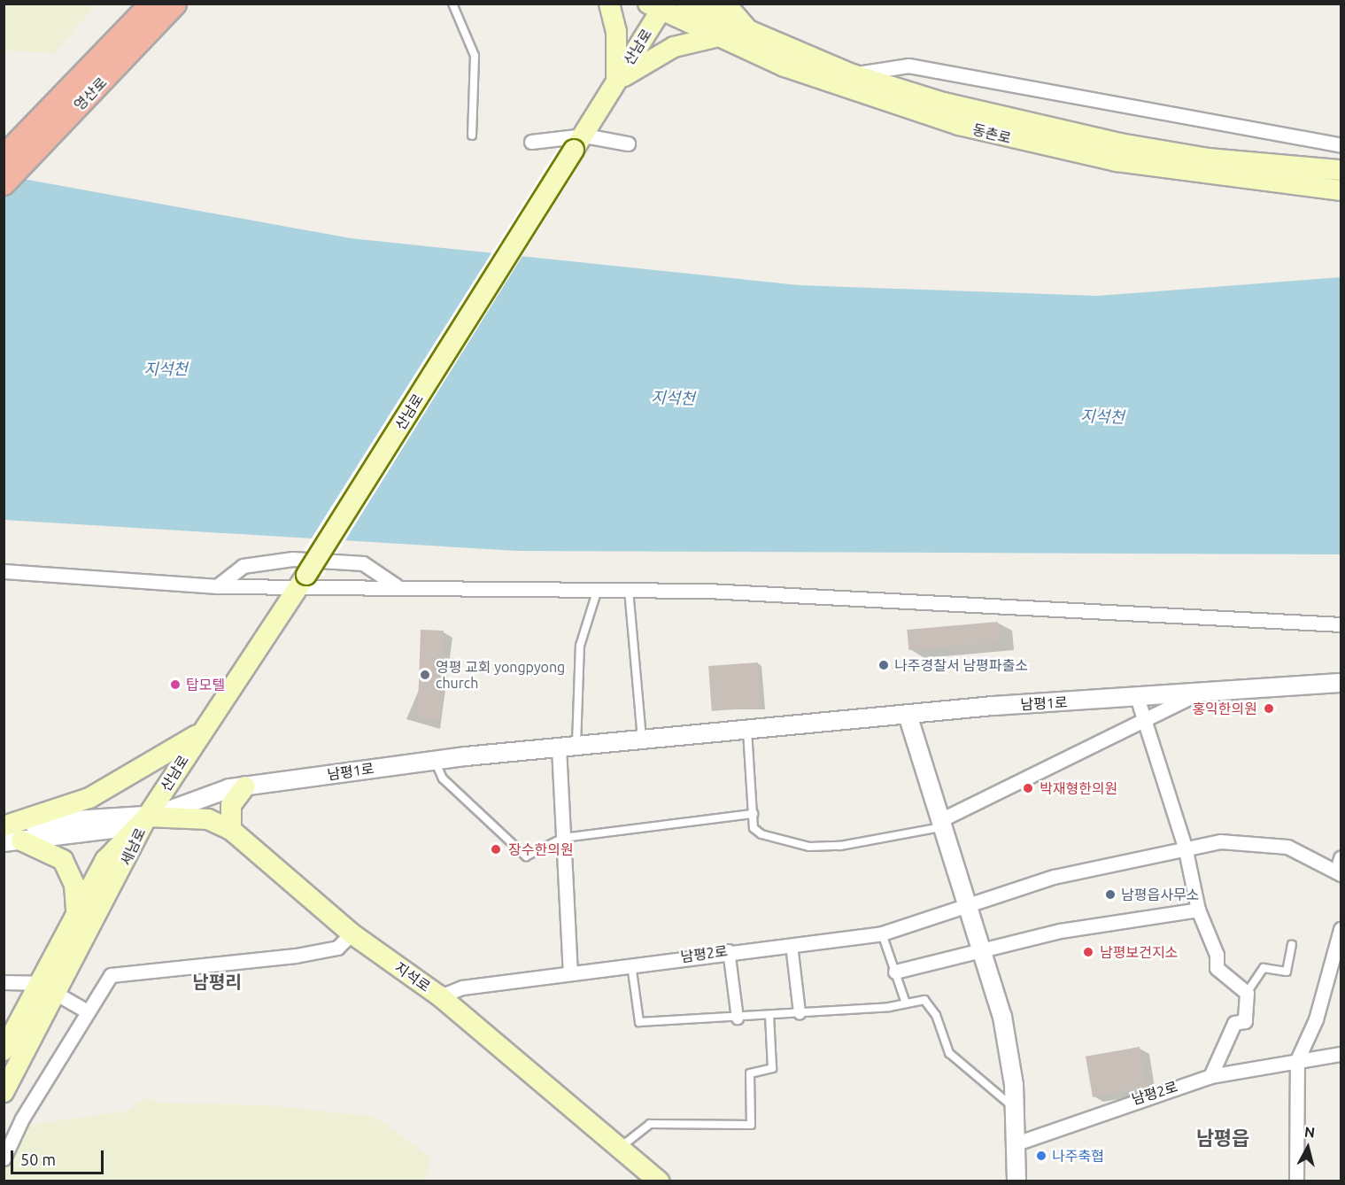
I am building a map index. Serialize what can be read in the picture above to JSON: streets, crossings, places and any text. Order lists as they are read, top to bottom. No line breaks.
{"streets":{"highway":["영산로"],"main road":["산남로","동촌로","세남로","지석로"],"street":["남평1로","남평2로"]},"crossings":[["산남로","동촌로"],["산남로","남평1로"],["산남로","세남로"],["산남로","지석로"],["남평1로","세남로"],["남평1로","지석로"],["세남로","지석로"],["남평2로","지석로"]],"districts":["남평리","남평읍"],"water":["지석천"],"places":["나주경찰서 남평파출소","영평 교회 yongpyong church","탑모텔","홍익한의원","박재형한의원","장수한의원","남평읍사무소","남평보건지소","나주축협"],"scale_bar":"50 m","north":"top"}
